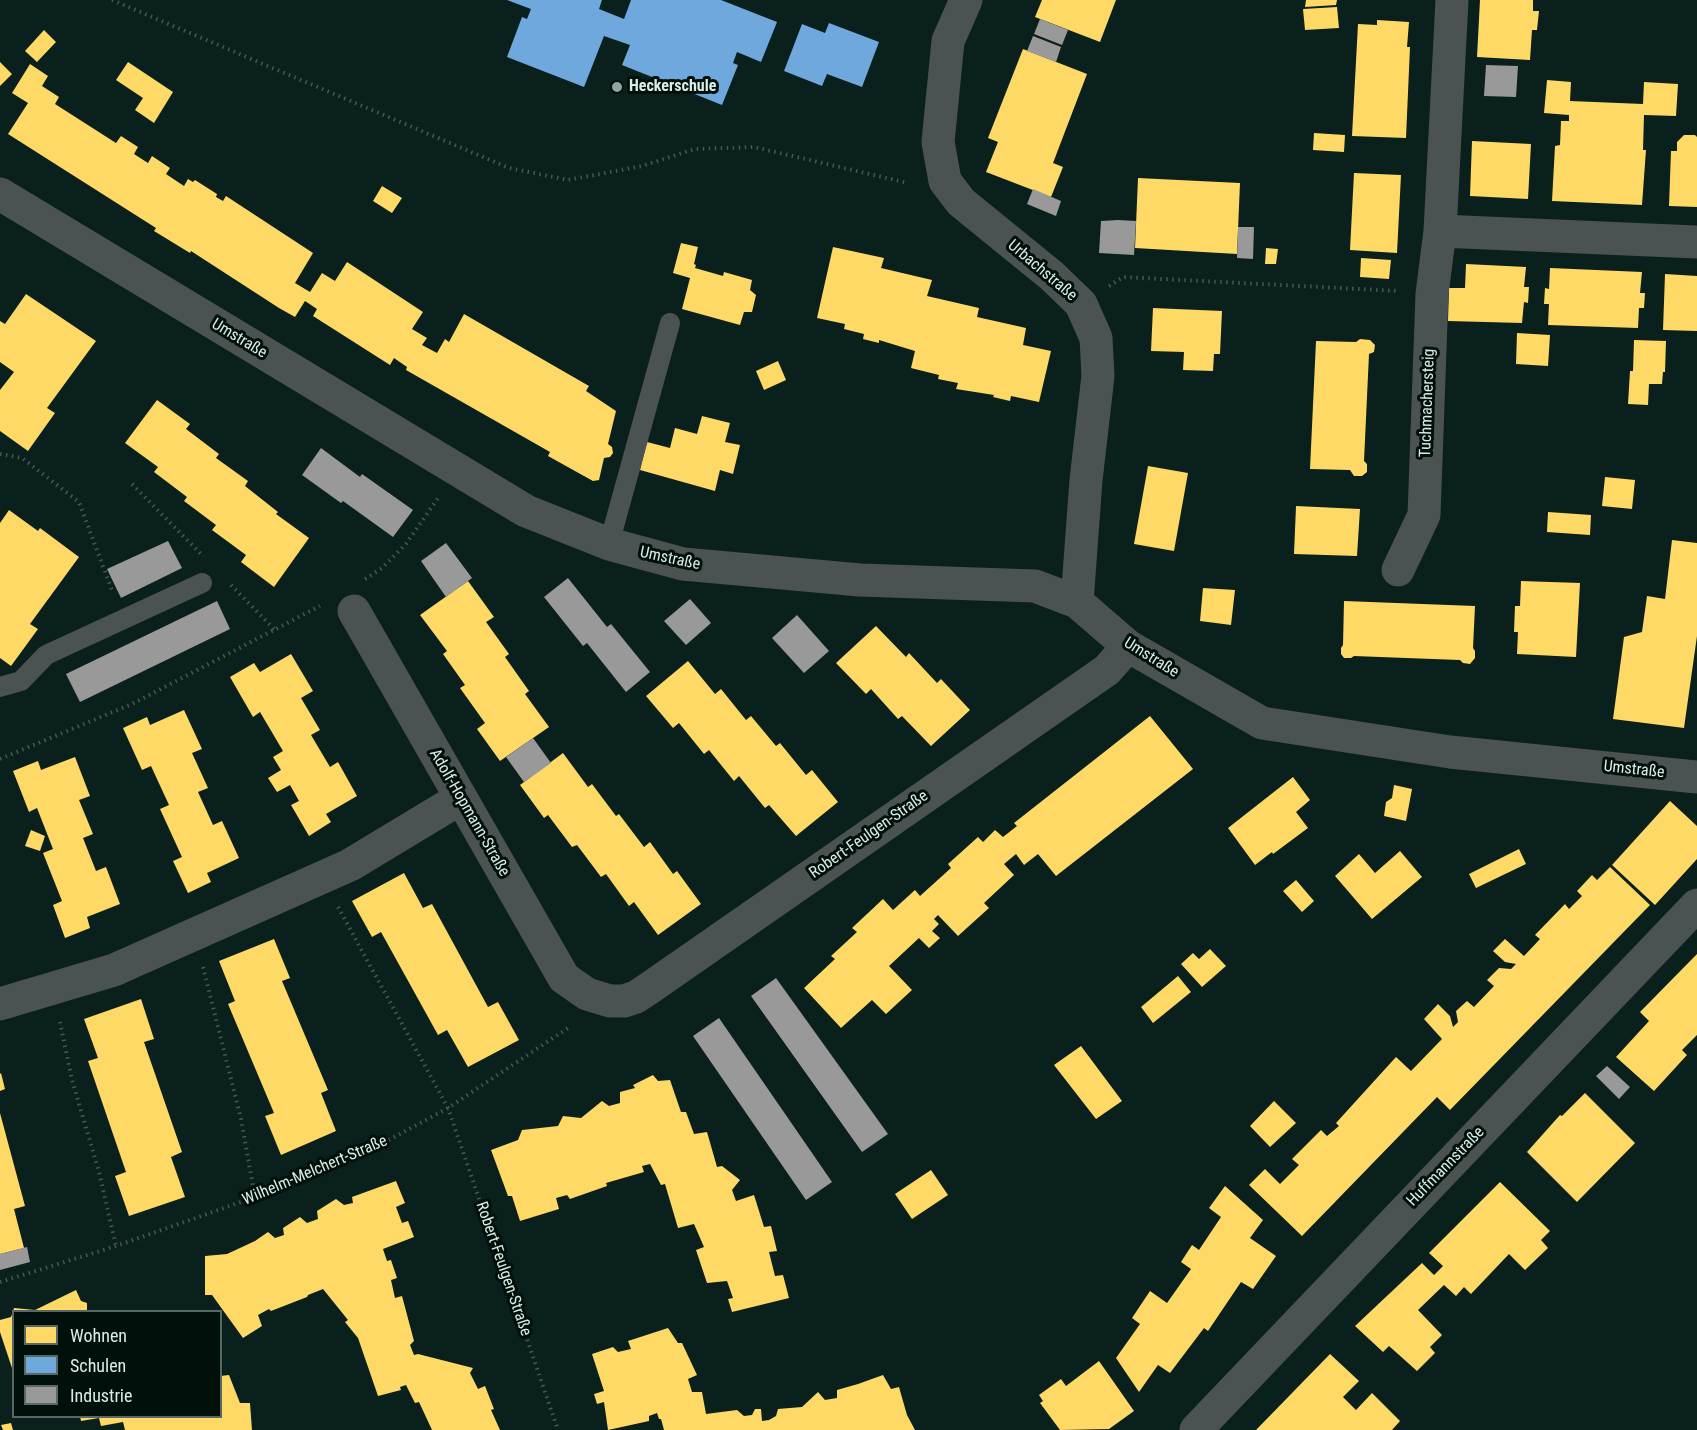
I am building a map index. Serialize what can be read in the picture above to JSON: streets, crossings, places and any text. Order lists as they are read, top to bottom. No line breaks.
{"streets":{"street":["Urbachstraße","Umstraße","Tuchmachersteig","Adolf-Hopmann-Straße","Robert-Feulgen-Straße","Huffmannstraße"],"path":["Wilhelm-Melchert-Straße"]},"crossings":[["Urbachstraße","Umstraße"],["Umstraße","Robert-Feulgen-Straße"],["Adolf-Hopmann-Straße","Robert-Feulgen-Straße"],["Adolf-Hopmann-Straße","Wilhelm-Melchert-Straße"],["Robert-Feulgen-Straße","Wilhelm-Melchert-Straße"]],"places":["Heckerschule"],"legend":["Wohnen","Schulen","Industrie"]}
